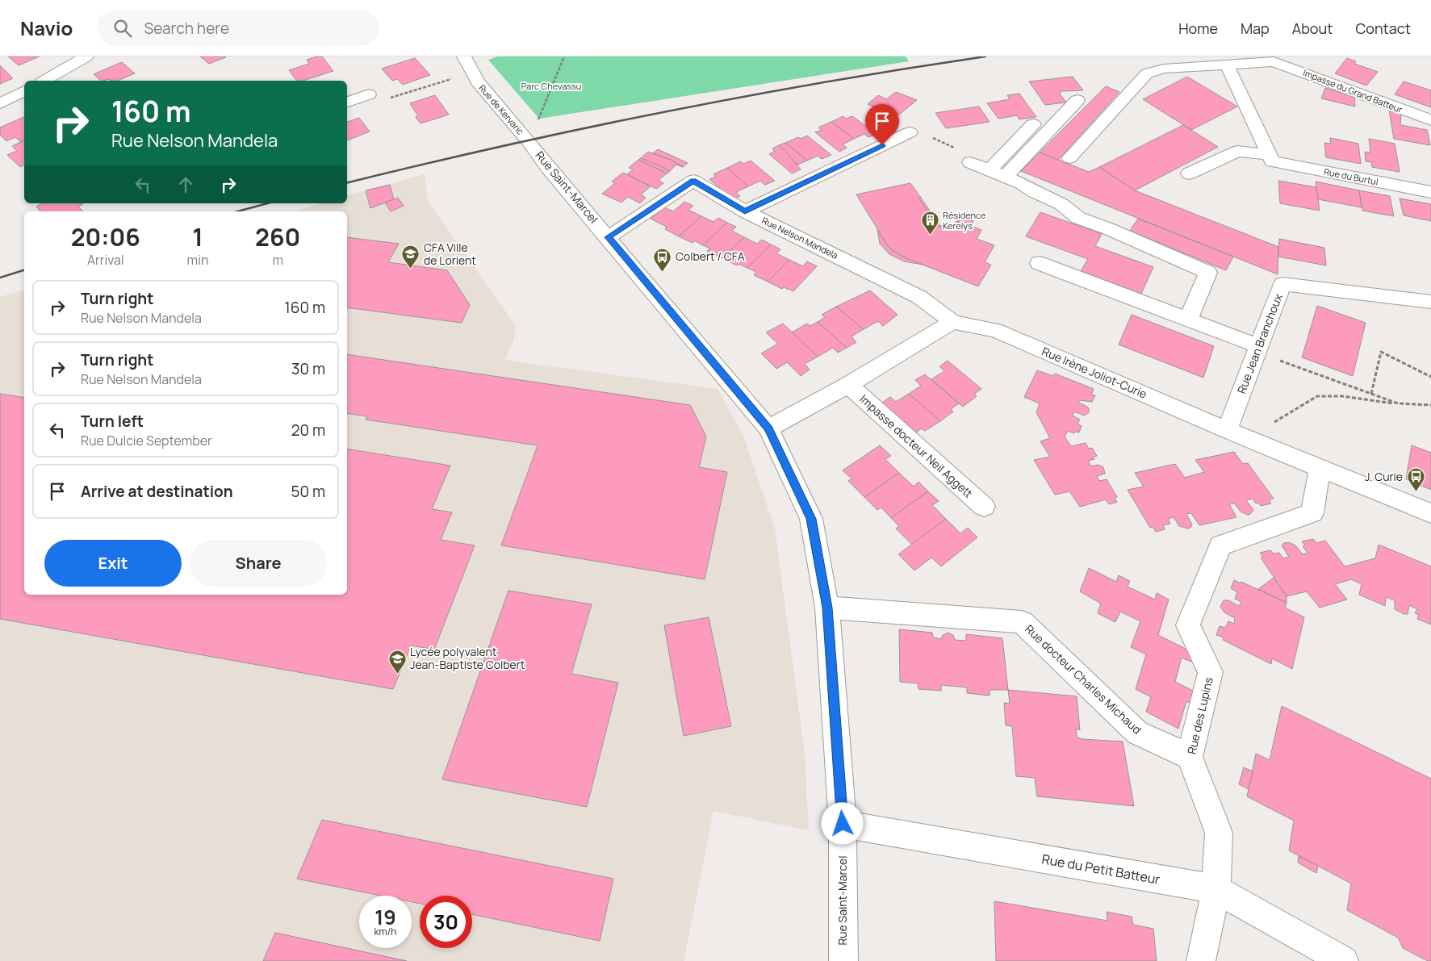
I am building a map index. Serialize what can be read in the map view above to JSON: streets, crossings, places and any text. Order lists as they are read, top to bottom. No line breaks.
{"streets":{"street":["Impasse du Grand Batteur","Rue de Kervaric","Rue du Burtul","Rue Saint-Marcel","Rue Nelson Mandela","Rue Jean Branchoux","Rue Irène Joliot-Curie","Impasse docteur Neil Aggett","Rue docteur Charles Michaud","Rue des Lupins","Rue du Petit Batteur"]},"crossings":[["Rue de Kervaric","Rue Saint-Marcel"],["Rue Saint-Marcel","Rue Nelson Mandela"],["Rue Saint-Marcel","Rue docteur Charles Michaud"],["Rue Saint-Marcel","Rue du Petit Batteur"],["Rue Nelson Mandela","Rue Irène Joliot-Curie"],["Rue Jean Branchoux","Rue Irène Joliot-Curie"],["Rue Irène Joliot-Curie","Rue des Lupins"],["Rue docteur Charles Michaud","Rue des Lupins"],["Rue des Lupins","Rue du Petit Batteur"]],"parks":["Parc Chevassu"],"places":{"building":["Résidence Kerelys"],"school or university":["CFA Ville de Lorient","Lycée polyvalent Jean-Baptiste Colbert"],"bus stop":["Colbert / CFA","J. Curie"]},"page":{"header":"Navio","search":"Search here","nav":["Home","Map","About","Contact"],"turn":["160 m","Rue Nelson Mandela"],"eta":["20:06","Arrival","1","min","260","m"],"list":[{"name":"Turn right","note":"Rue Nelson Mandela","value":"160 m"},{"name":"Turn right","note":"Rue Nelson Mandela","value":"30 m"},{"name":"Turn left","note":"Rue Dulcie September","value":"20 m"},{"name":"Arrive at destination","value":"50 m"}],"buttons":["Exit","Share"],"speed":"19 km/h","limit":"30"}}
